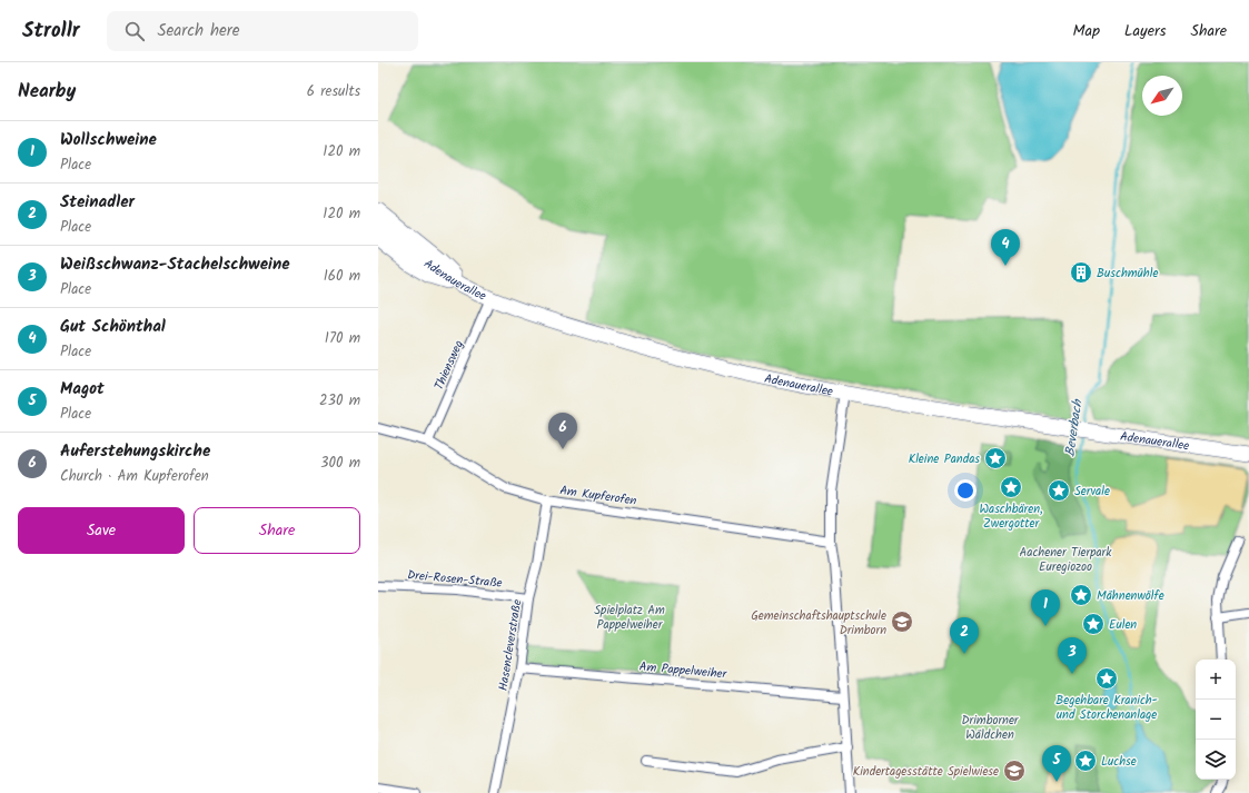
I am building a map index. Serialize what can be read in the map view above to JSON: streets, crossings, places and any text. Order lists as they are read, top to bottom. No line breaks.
{"streets":{"main road":["Adenauerallee"],"street":["Thiensweg","Am Kupferofen","Drei-Rosen-Straße","Hasencleverstraße","Am Pappelweiher"]},"crossings":[["Adenauerallee","Thiensweg"],["Thiensweg","Am Kupferofen"],["Am Kupferofen","Hasencleverstraße"],["Drei-Rosen-Straße","Hasencleverstraße"],["Hasencleverstraße","Am Pappelweiher"]],"water":["Beverbach"],"parks":["Aachener Tierpark Euregiozoo","Spielplatz Am Pappelweiher","Drimborner Wäldchen"],"places":{"building":["Buschmühle"],"place":["Kleine Pandas","Waschbären, Zwergotter","Servale","Mähnenwölfe","Eulen","Begehbare Kranich- und Storchenanlage","Luchse"],"school or university":["Gemeinschaftshauptschule Drimborn","Kindertagesstätte Spielwiese"]},"north":"bottom left","page":{"header":"Strollr","search":"Search here","nav":["Map","Layers","Share"],"heading":["Nearby","6 results"],"list":[{"mark":"1","name":"Wollschweine","note":"Place","value":"120 m"},{"mark":"2","name":"Steinadler","note":"Place","value":"120 m"},{"mark":"3","name":"Weißschwanz-Stachelschweine","note":"Place","value":"160 m"},{"mark":"4","name":"Gut Schönthal","note":"Place","value":"170 m"},{"mark":"5","name":"Magot","note":"Place","value":"230 m"},{"mark":"6","name":"Auferstehungskirche","note":"Church · Am Kupferofen","value":"300 m"}],"pins":["4","6","1","2","3","5"],"buttons":["Save","Share"],"map_buttons":["+","−"]}}
